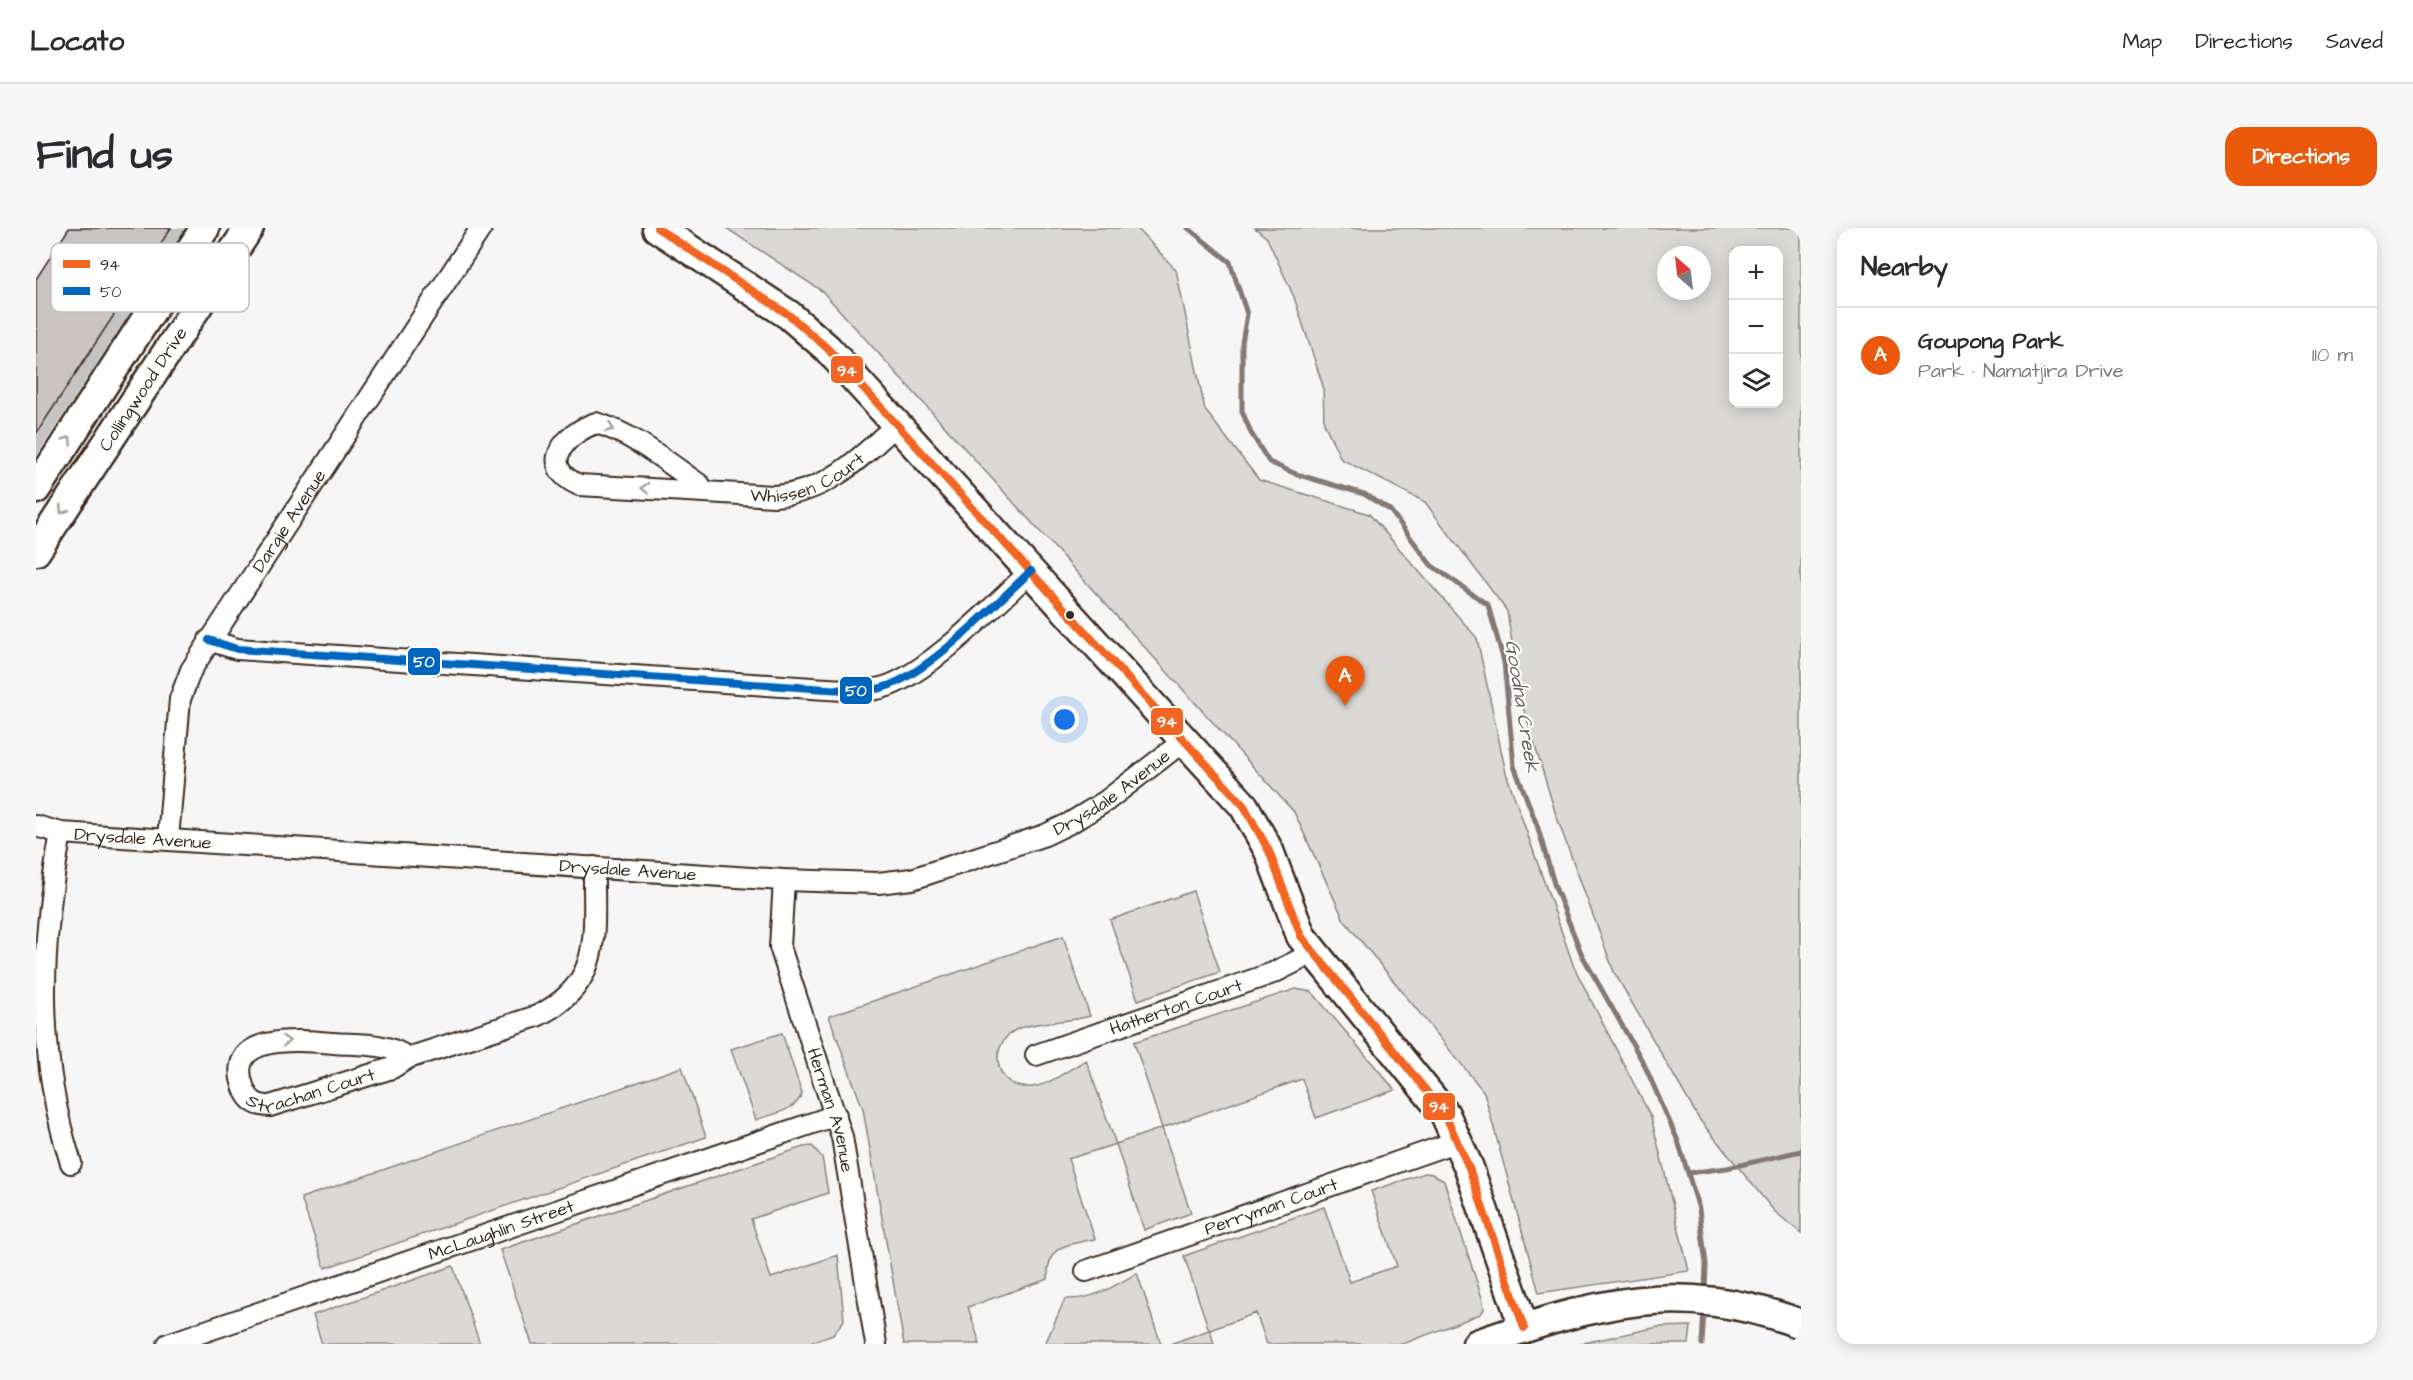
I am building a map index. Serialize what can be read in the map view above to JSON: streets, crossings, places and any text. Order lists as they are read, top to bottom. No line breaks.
{"streets":{"street":["Collingwood Drive","Whissen Court","Dargie Avenue","Drysdale Avenue","Hatherton Court","Strachan Court","Herman Avenue","Perryman Court","McLaughlin Street"]},"crossings":[["Dargie Avenue","Drysdale Avenue"],["Drysdale Avenue","Strachan Court"],["Drysdale Avenue","Herman Avenue"],["Herman Avenue","McLaughlin Street"]],"water":["Goodna Creek"],"lines":["transit line 94","transit line 50"],"legend":["94","50"],"north":"top left","page":{"header":"Locato","nav":["Map","Directions","Saved"],"title":"Find us","buttons":"Directions","heading":"Nearby","map_buttons":["+","−"],"list":[{"mark":"A","name":"Goupong Park","note":"Park · Namatjira Drive","value":"110 m"}],"pins":"A"}}
